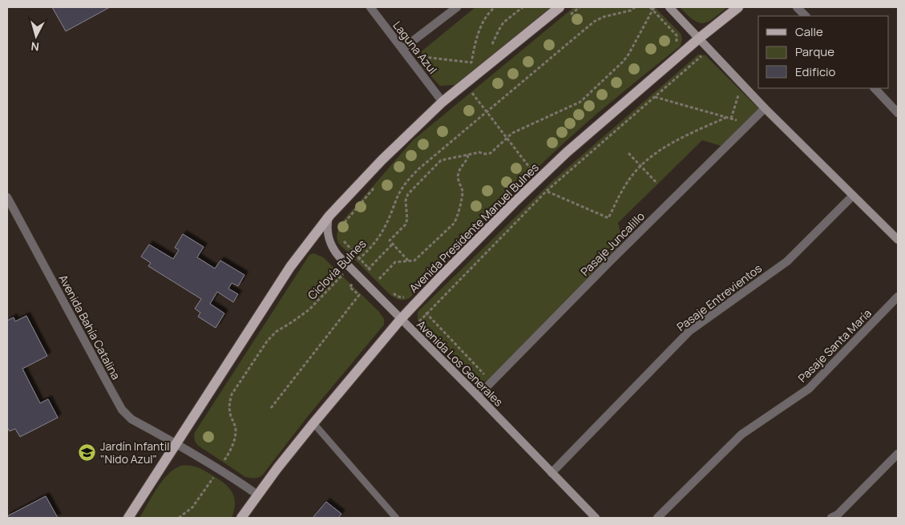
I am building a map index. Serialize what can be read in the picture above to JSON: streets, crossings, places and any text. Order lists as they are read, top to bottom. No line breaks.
{"streets":{"main road":["Avenida Presidente Manuel Bulnes"],"street":["Laguna Azul","Pasaje Juncalillo","Pasaje Entrevientos","Avenida Bahía Catalina","Pasaje Santa María","Avenida Los Generales"],"path":["Ciclovía Bulnes"]},"crossings":[["Avenida Presidente Manuel Bulnes","Avenida Los Generales"],["Pasaje Juncalillo","Avenida Los Generales"],["Ciclovía Bulnes","Avenida Los Generales"],["Pasaje Entrevientos","Avenida Los Generales"]],"places":{"school or university":["Jardín Infantil \"Nido Azul\""]},"legend":["Calle","Parque","Edificio"],"north":"bottom"}
